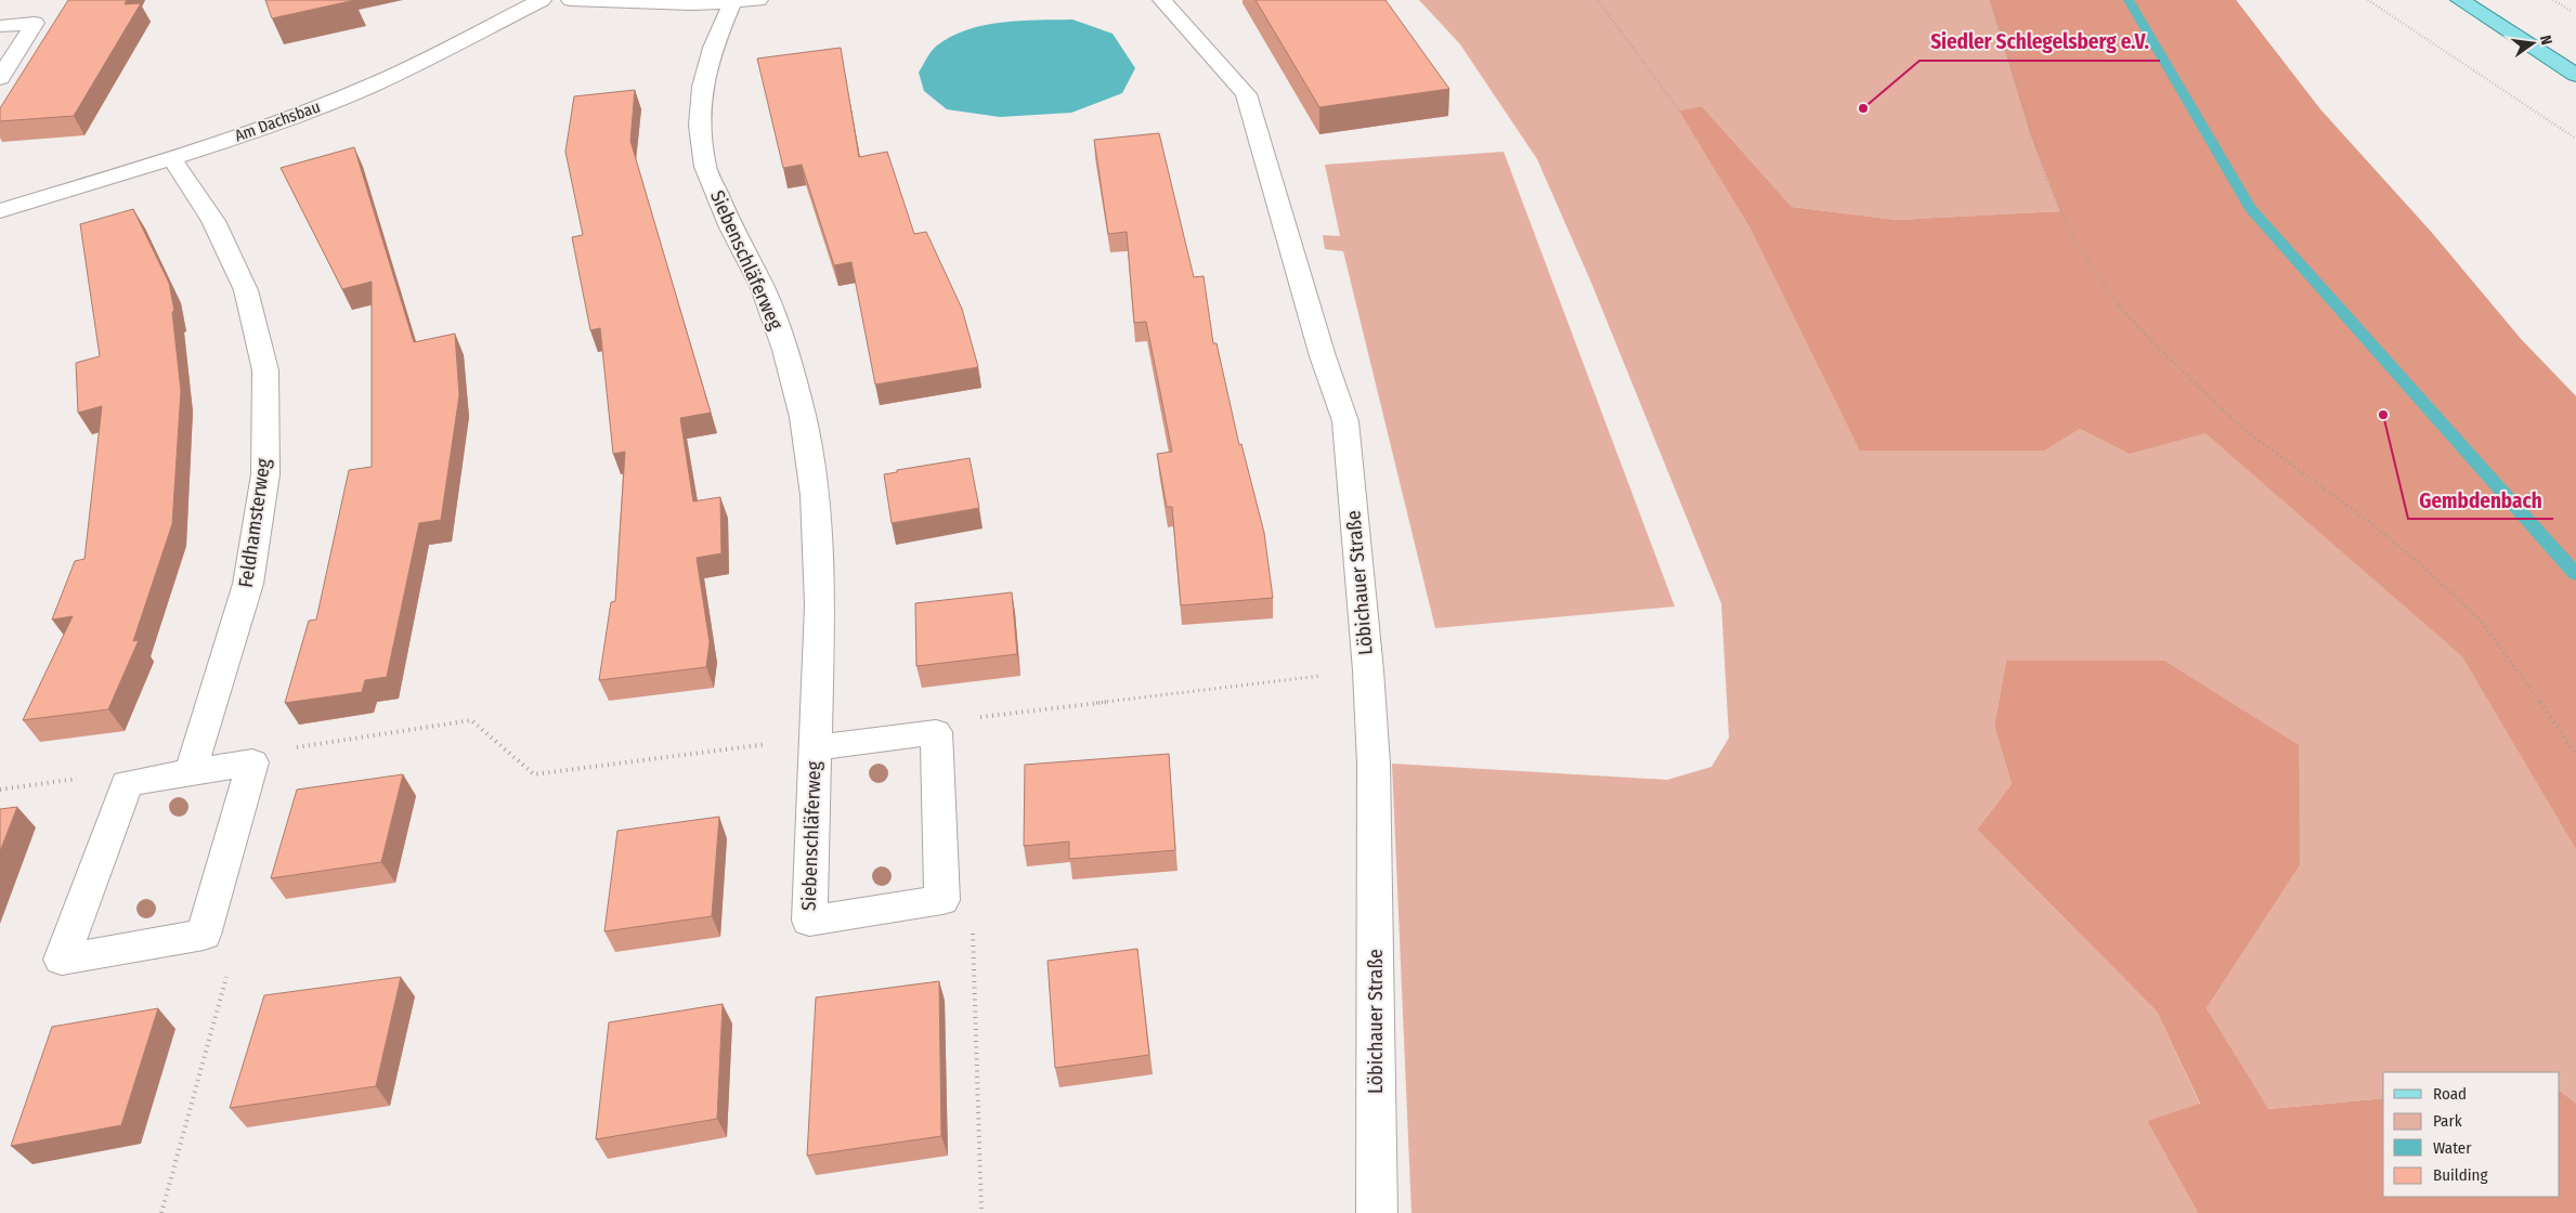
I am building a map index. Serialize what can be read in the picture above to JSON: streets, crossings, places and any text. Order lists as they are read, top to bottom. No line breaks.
{"streets":{"street":["Am Dachsbau","Siebenschläferweg","Feldhamsterweg","Löbichauer Straße"]},"crossings":[["Am Dachsbau","Feldhamsterweg"]],"places":["Siedler Schlegelsberg e.V.","Gembdenbach"],"legend":["Road","Park","Water","Building"],"north":"right"}
